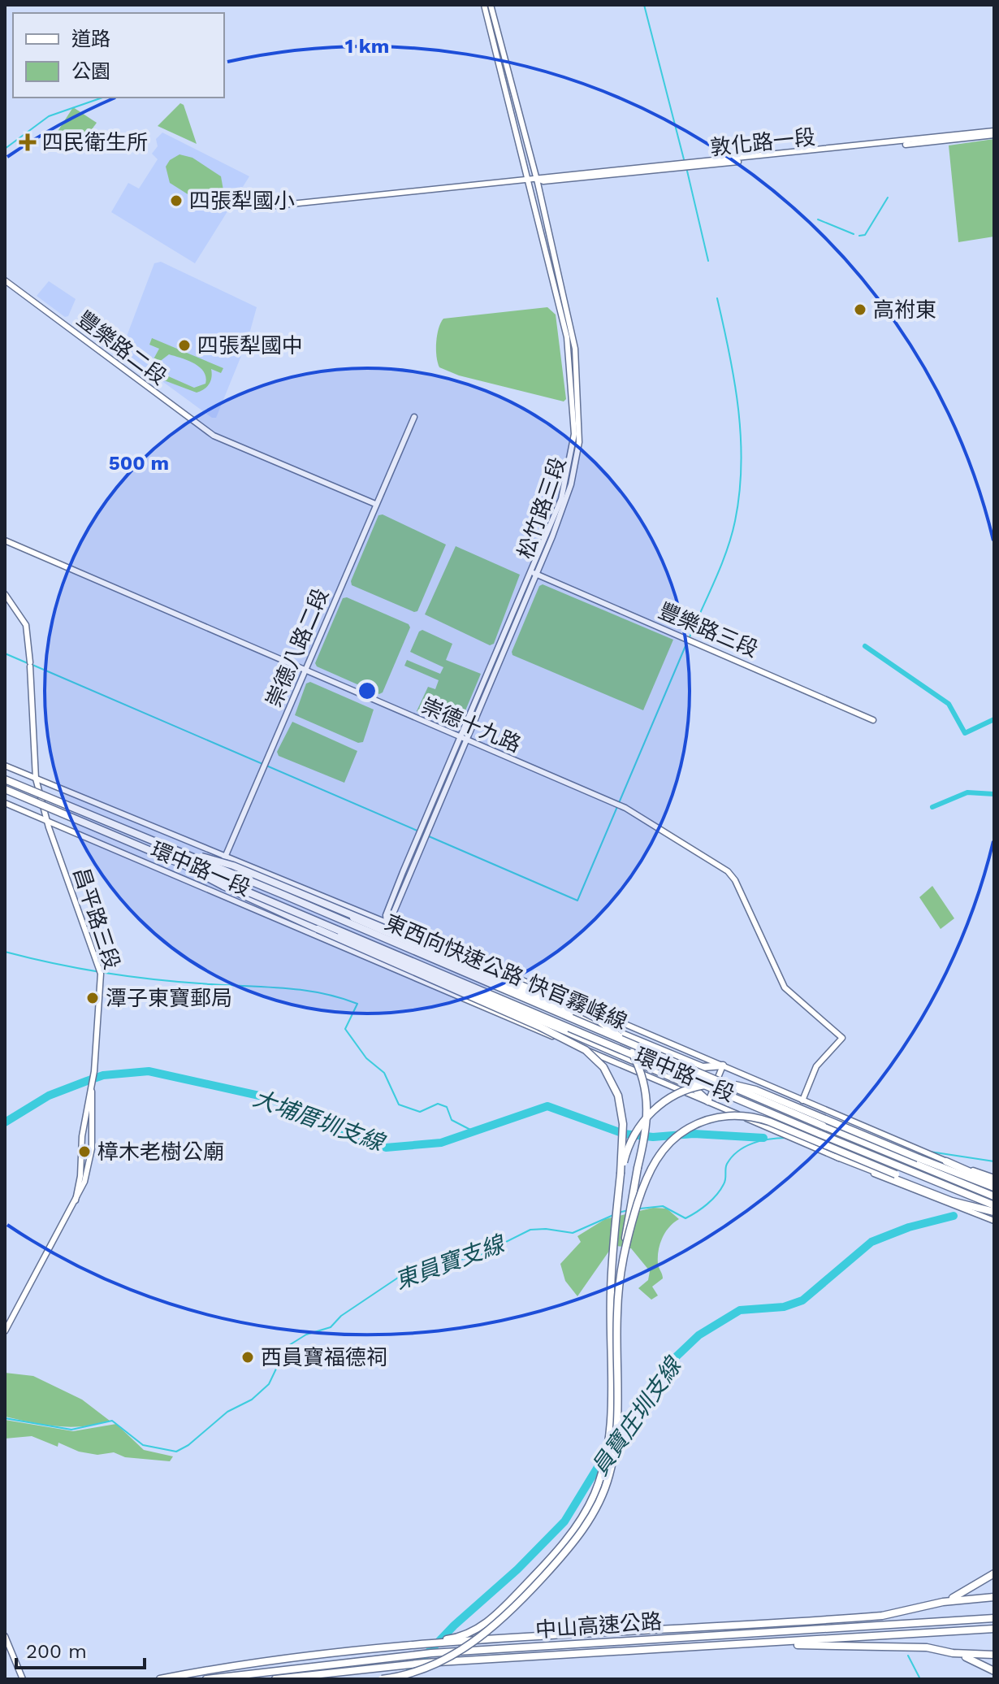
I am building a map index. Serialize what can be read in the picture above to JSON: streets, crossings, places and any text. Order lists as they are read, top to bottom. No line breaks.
{"streets":{"highway":["東西向快速公路 快官霧峰線","中山高速公路"],"street":["敦化路一段","豐樂路二段","松竹路三段","豐樂路三段","崇德八路二段","崇德十九路","環中路一段","昌平路三段"]},"crossings":[["敦化路一段","松竹路三段"],["豐樂路二段","崇德八路二段"],["松竹路三段","豐樂路三段"],["松竹路三段","崇德十九路"],["松竹路三段","環中路一段"],["崇德八路二段","崇德十九路"],["崇德八路二段","環中路一段"],["崇德十九路","環中路一段"],["環中路一段","昌平路三段"]],"water":["大埔厝圳支線","東員寶支線","員寶庄圳支線"],"places":{"health":["四民衛生所"],"other":["四張犁國小","高祔東","四張犁國中","潭子東寶郵局","樟木老樹公廟","西員寶福德祠"]},"legend":["道路","公園"],"scale_bar":"200 m","rings":["1 km","500 m"]}
